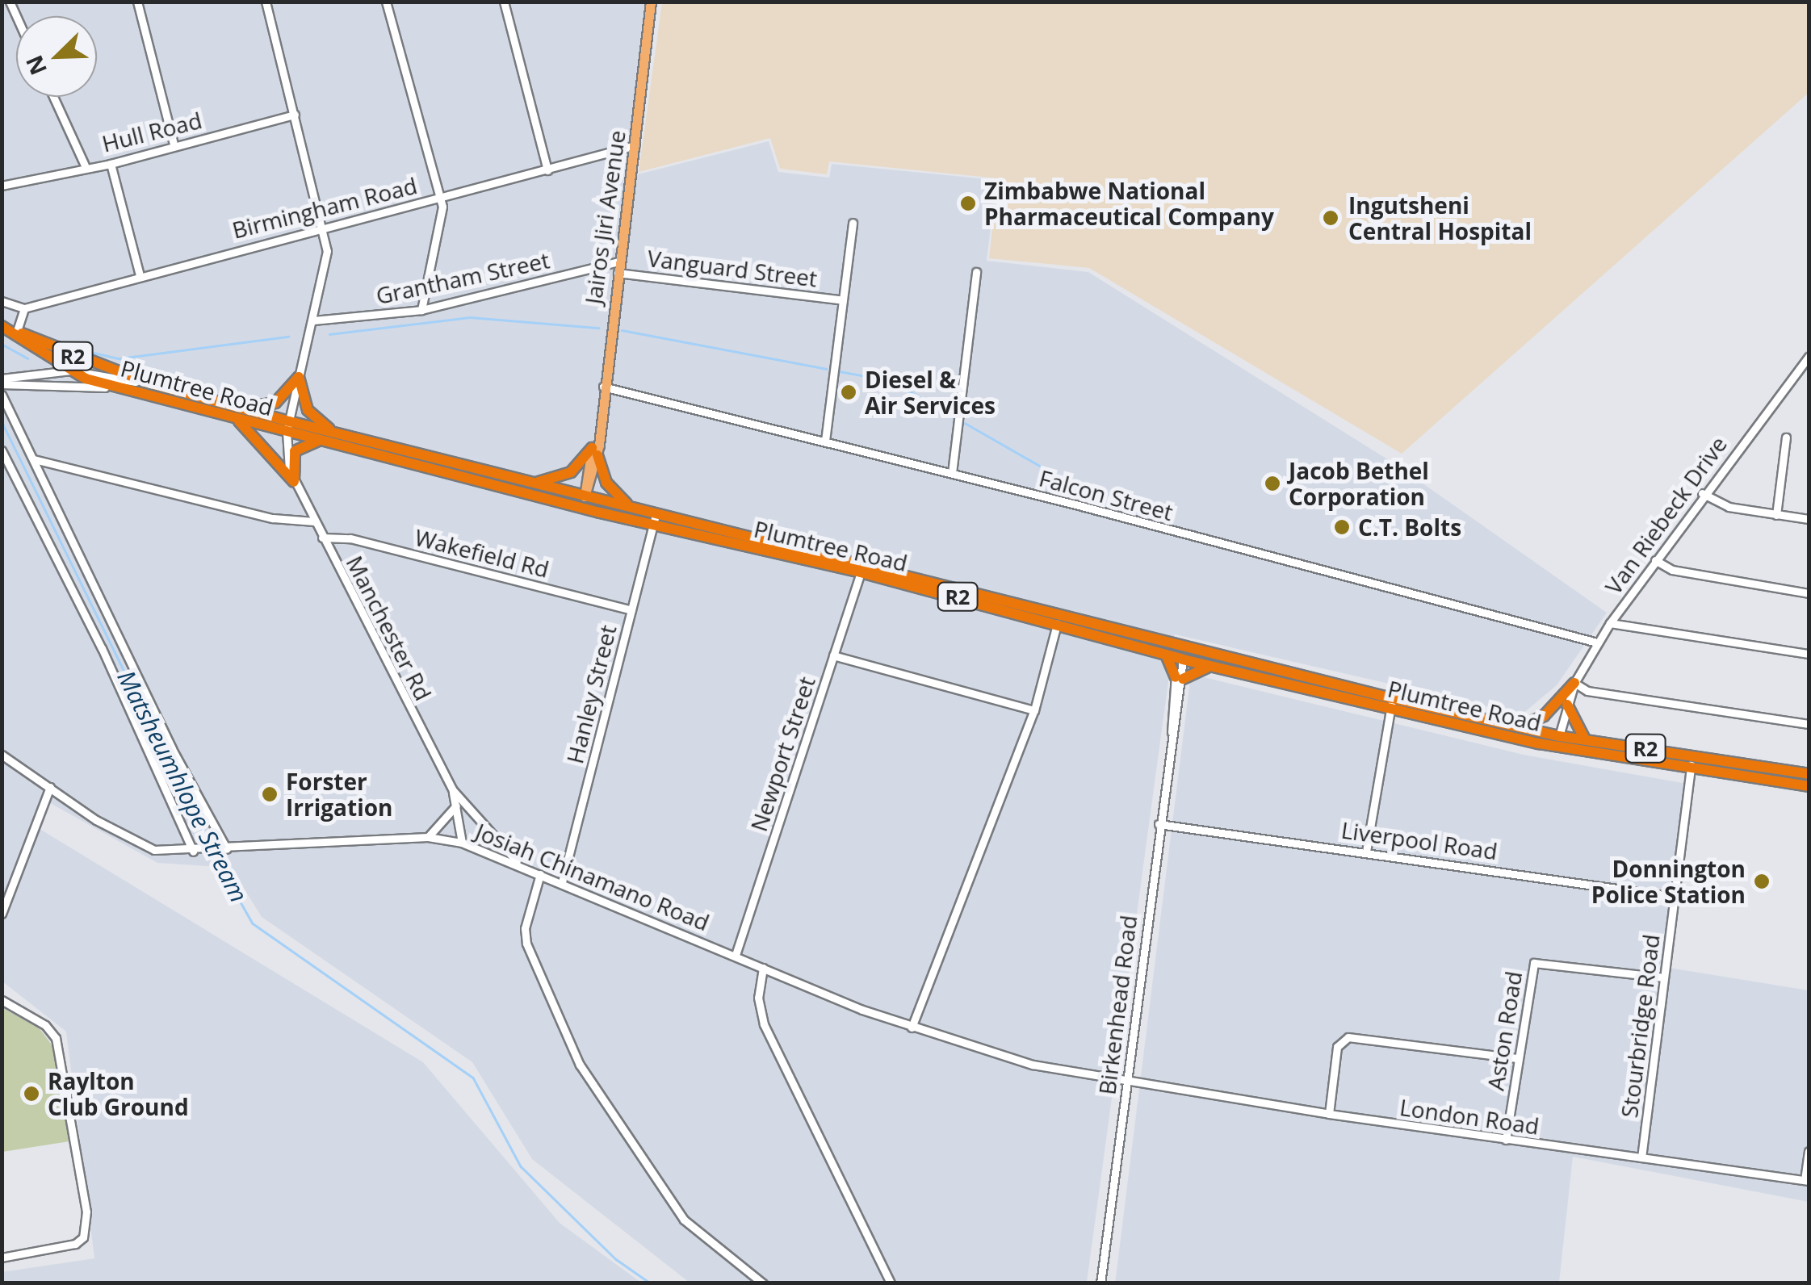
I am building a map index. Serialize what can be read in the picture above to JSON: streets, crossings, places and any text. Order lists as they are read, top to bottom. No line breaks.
{"streets":{"highway":["R2","Plumtree Road"],"main road":["Jairos Jiri Avenue"],"street":["Hull Road","Birmingham Road","Vanguard Street","Grantham Street","Falcon Street","Van Riebeck Drive","Wakefield Rd","Manchester Rd","Hanley Street","Newport Street","Liverpool Road","Josiah Chinamano Road","Birkenhead Road","Stourbridge Road","Aston Road","London Road"]},"crossings":[["Birmingham Road","Jairos Jiri Avenue"],["Jairos Jiri Avenue","Vanguard Street"],["Jairos Jiri Avenue","Grantham Street"],["Jairos Jiri Avenue","Falcon Street"],["Vanguard Street","Grantham Street"],["Plumtree Road","Van Riebeck Drive"],["Plumtree Road","Manchester Rd"],["Plumtree Road","Hanley Street"],["Plumtree Road","Newport Street"],["Plumtree Road","Birkenhead Road"],["Plumtree Road","Stourbridge Road"],["Falcon Street","Van Riebeck Drive"],["Wakefield Rd","Manchester Rd"],["Wakefield Rd","Hanley Street"],["Hanley Street","Josiah Chinamano Road"],["Newport Street","Josiah Chinamano Road"],["Liverpool Road","Birkenhead Road"],["Liverpool Road","Stourbridge Road"],["Josiah Chinamano Road","Birkenhead Road"],["Josiah Chinamano Road","London Road"],["Birkenhead Road","London Road"],["Stourbridge Road","Aston Road"],["Stourbridge Road","London Road"],["Aston Road","London Road"]],"water":["Matsheumhlope Stream"],"places":["Zimbabwe National Pharmaceutical Company","Ingutsheni Central Hospital","Diesel & Air Services","Jacob Bethel Corporation","C.T. Bolts","Forster Irrigation","Donnington Police Station","Raylton Club Ground"],"north":"bottom left"}
